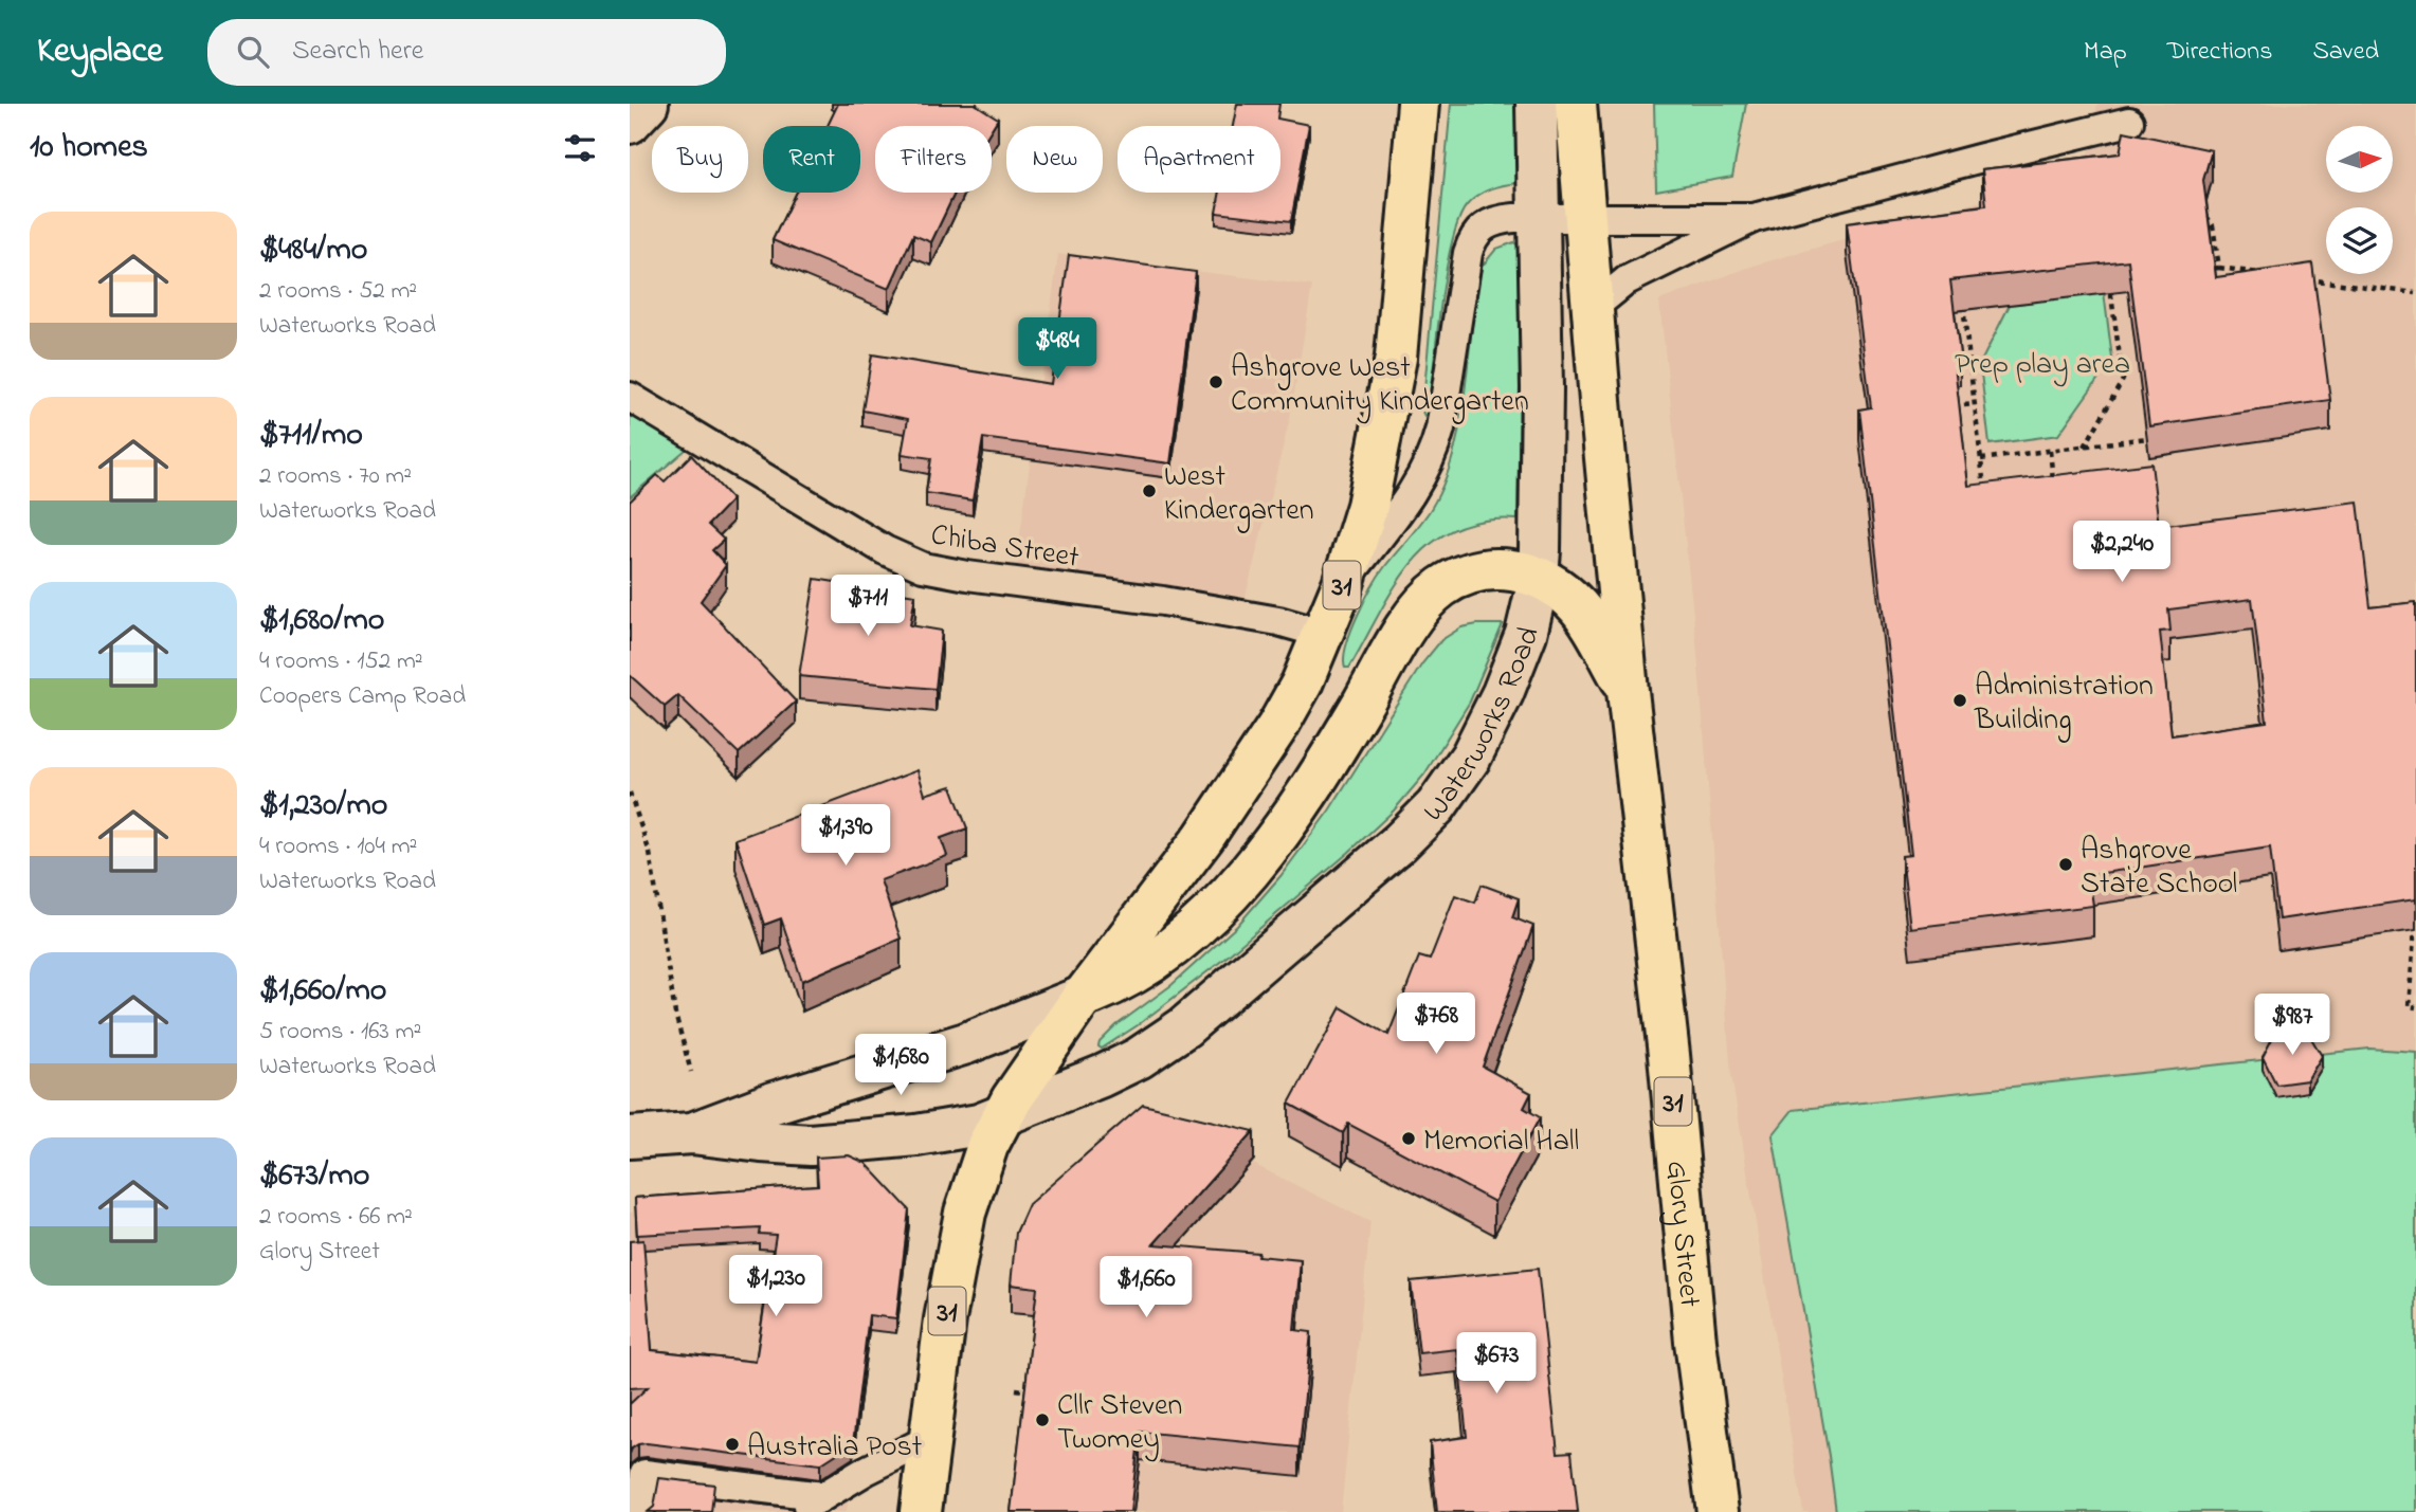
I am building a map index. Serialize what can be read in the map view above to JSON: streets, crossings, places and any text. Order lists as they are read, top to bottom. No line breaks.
{"streets":{"main road":["31","Waterworks Road","Glory Street"],"lane":["Chiba Street"]},"crossings":[["Chiba Street","31"],["31","Waterworks Road"],["31","Glory Street"]],"parks":["Prep play area"],"places":["Ashgrove West Community Kindergarten","West Kindergarten","Administration Building","Ashgrove State School","Memorial Hall","Cllr Steven Twomey","Australia Post"],"north":"right","page":{"header":"Keyplace","search":"Search here","nav":["Map","Directions","Saved"],"heading":"10 homes","chip":["Buy","Rent","Filters","New","Apartment"],"list":[{"name":"$484/mo","note":"2 rooms · 52 m² · Waterworks Road"},{"name":"$711/mo","note":"2 rooms · 70 m² · Waterworks Road"},{"name":"$1,680/mo","note":"4 rooms · 152 m² · Coopers Camp Road"},{"name":"$1,230/mo","note":"4 rooms · 104 m² · Waterworks Road"},{"name":"$1,660/mo","note":"5 rooms · 163 m² · Waterworks Road"},{"name":"$673/mo","note":"2 rooms · 66 m² · Glory Street"}],"price":["$484","$2,240","$711","$1,390","$768","$987","$1,680","$1,230","$1,660","$673"]}}
